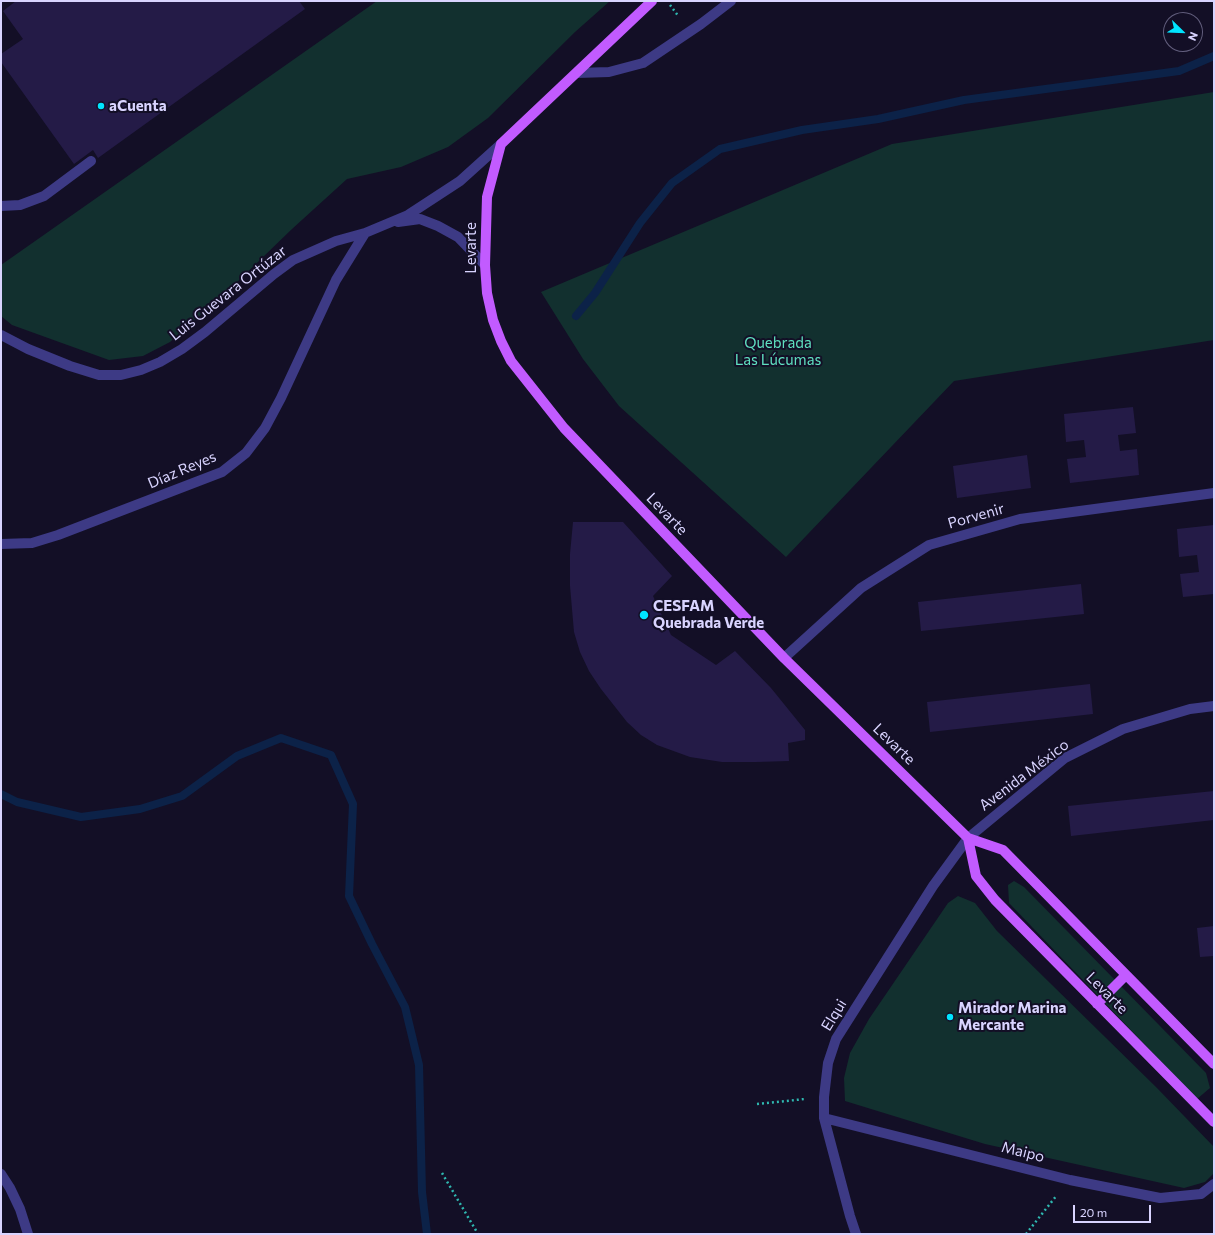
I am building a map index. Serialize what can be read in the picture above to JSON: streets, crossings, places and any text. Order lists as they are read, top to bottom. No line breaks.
{"streets":{"main road":["Levarte"],"street":["Luis Guevara Ortúzar","Díaz Reyes","Porvenir","Avenida México","Elqui","Maipo"]},"crossings":[["Levarte","Luis Guevara Ortúzar"],["Levarte","Porvenir"],["Levarte","Avenida México"],["Levarte","Elqui"],["Luis Guevara Ortúzar","Díaz Reyes"],["Avenida México","Elqui"],["Elqui","Maipo"]],"parks":["Quebrada Las Lúcumas"],"places":["aCuenta","CESFAM Quebrada Verde","Mirador Marina Mercante"],"scale_bar":"20 m","north":"bottom right"}
